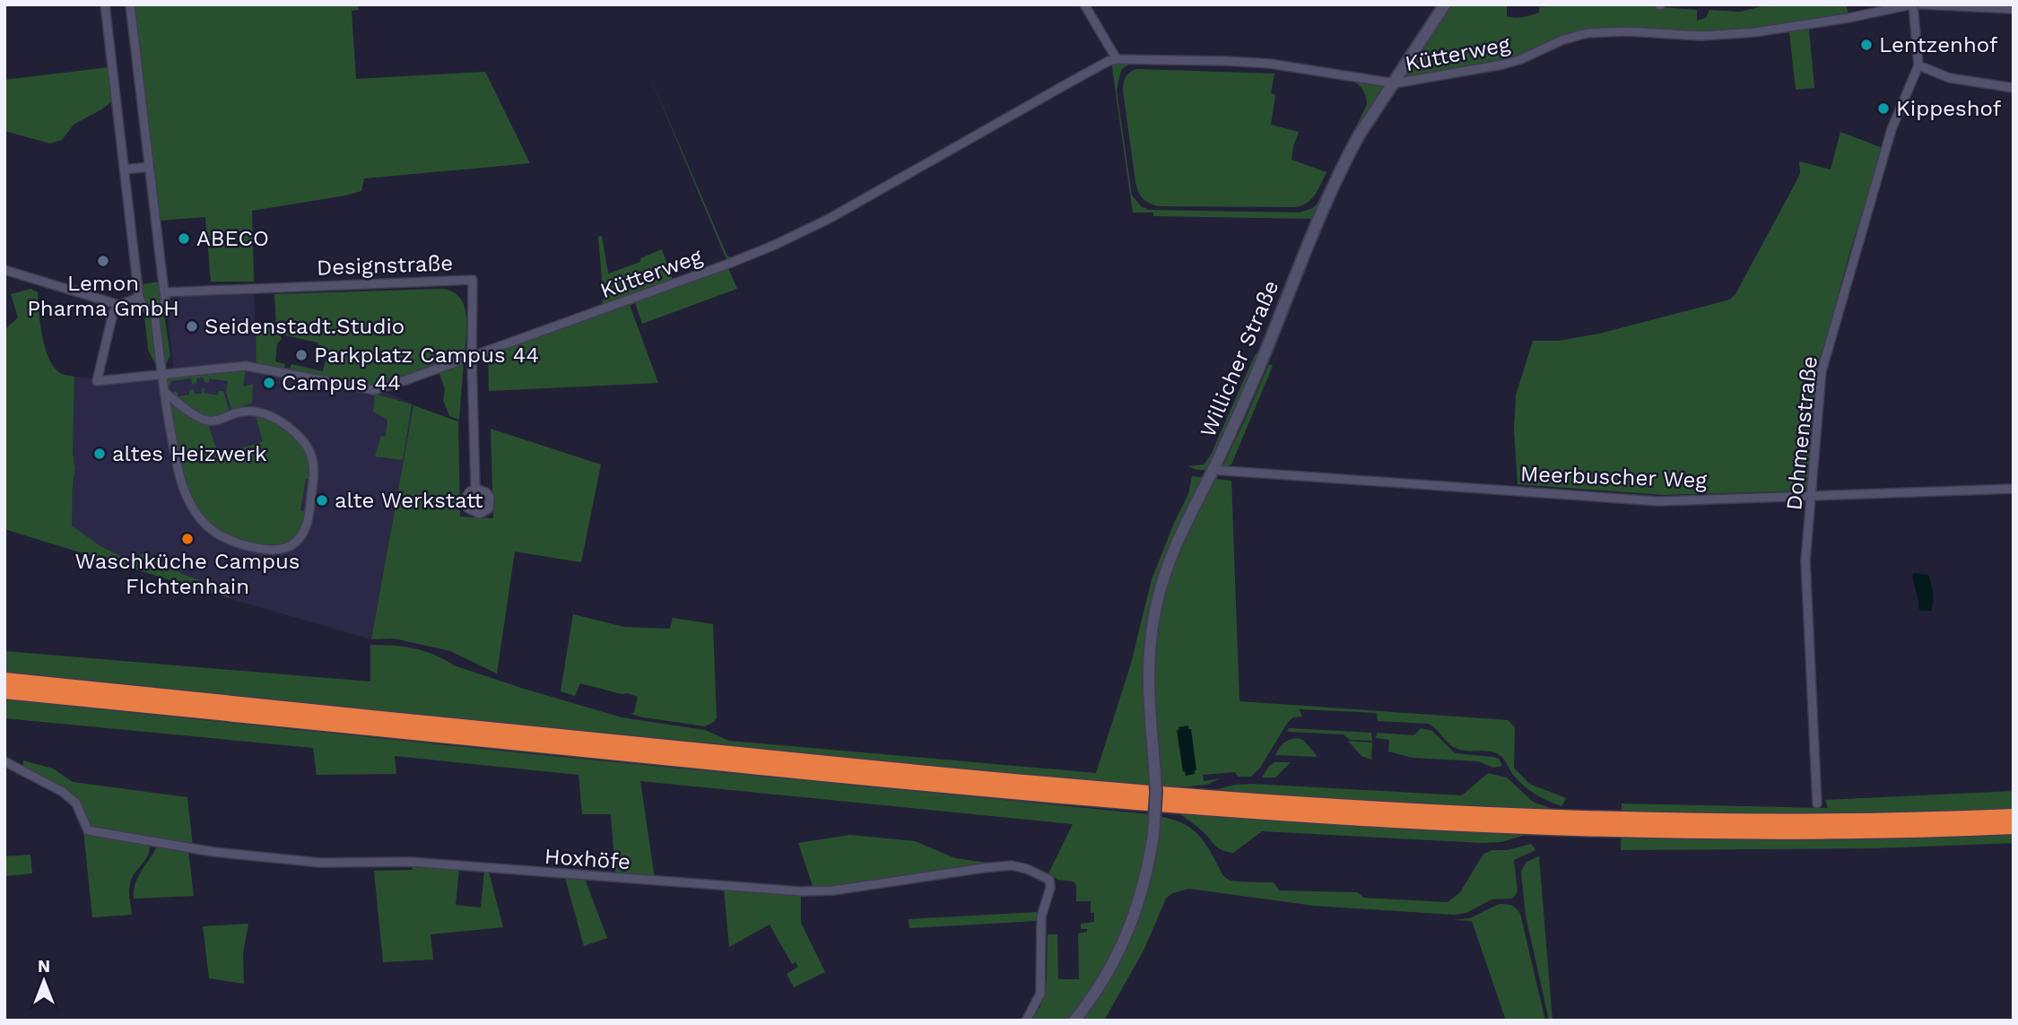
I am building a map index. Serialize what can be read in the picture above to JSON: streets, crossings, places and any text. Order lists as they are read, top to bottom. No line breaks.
{"streets":{"street":["Kütterweg","Designstraße","Willicher Straße","Dohmenstraße","Meerbuscher Weg","Hoxhöfe"]},"crossings":[["Kütterweg","Designstraße"],["Kütterweg","Willicher Straße"],["Kütterweg","Dohmenstraße"],["Willicher Straße","Meerbuscher Weg"],["Dohmenstraße","Meerbuscher Weg"]],"places":["Lentzenhof","Kippeshof","ABECO","Lemon Pharma GmbH","Seidenstadt.Studio","Parkplatz Campus 44","Campus 44","altes Heizwerk","alte Werkstatt","Waschküche Campus FIchtenhain"],"north":"top"}
